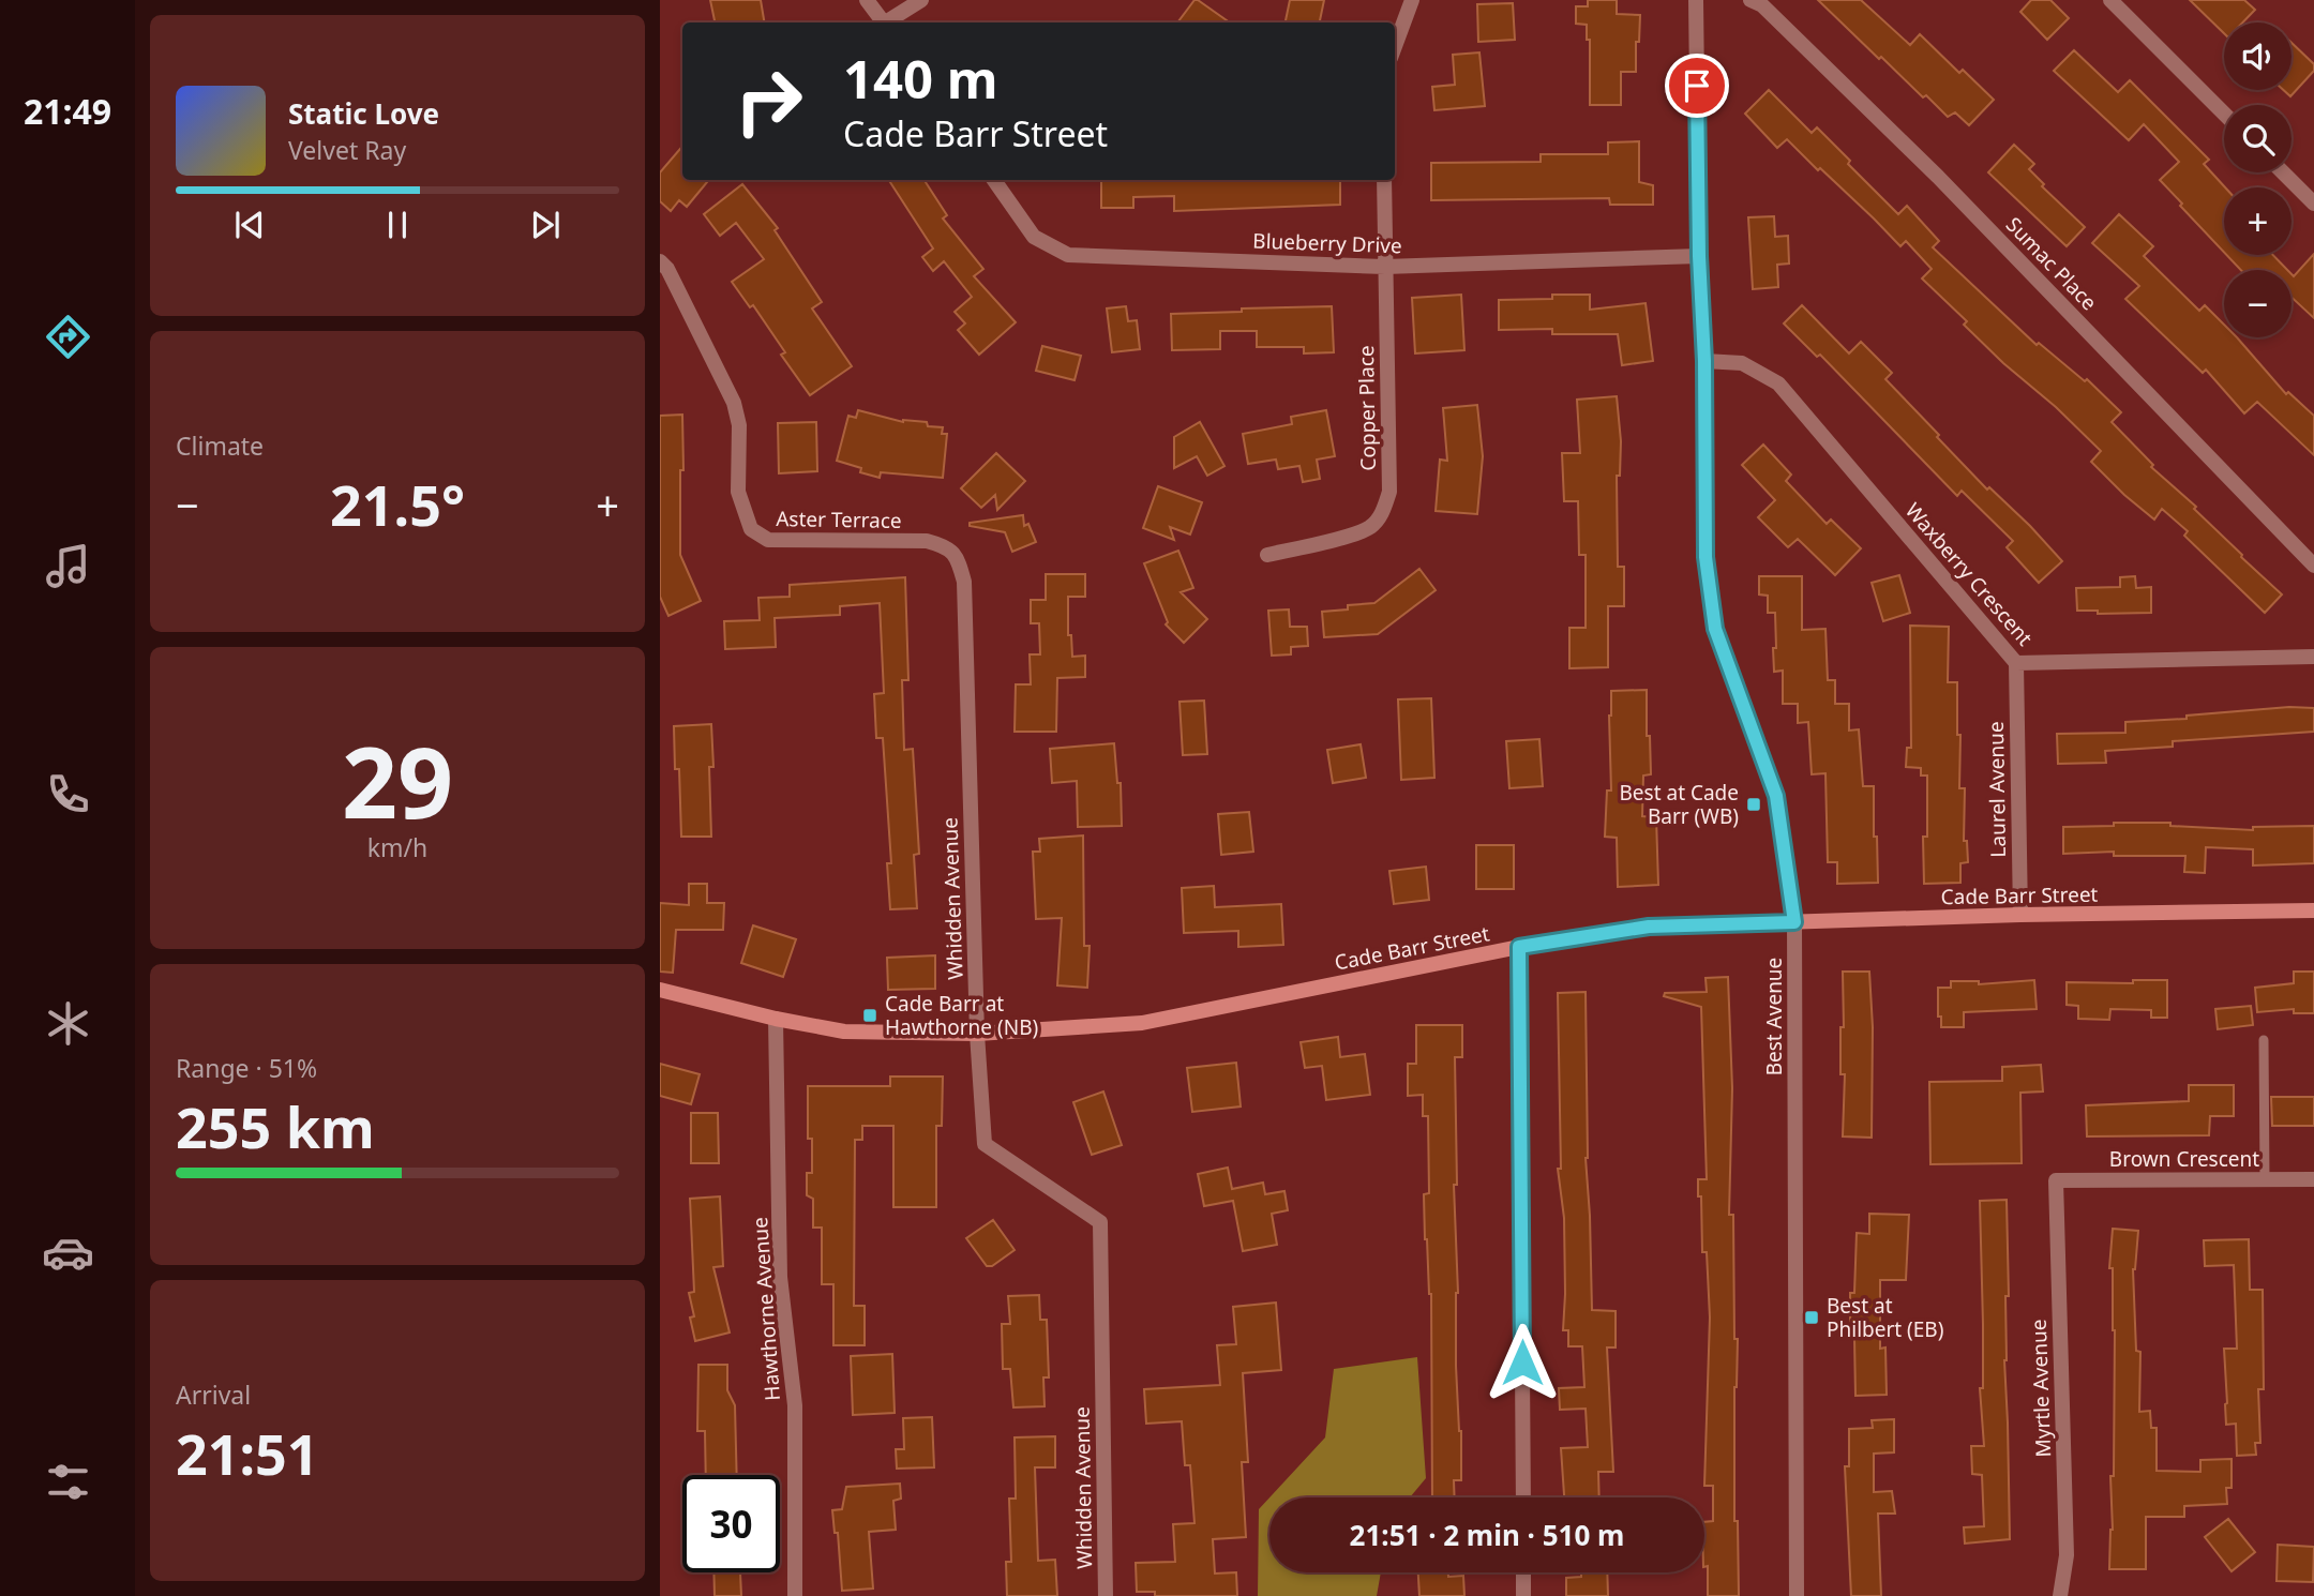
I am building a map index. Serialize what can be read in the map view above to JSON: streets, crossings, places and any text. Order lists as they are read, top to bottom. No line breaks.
{"streets":{"street":["Blueberry Drive","Sumac Place","Copper Place","Aster Terrace","Waxberry Crescent","Laurel Avenue","Cade Barr Street","Whidden Avenue","Best Avenue","Brown Crescent","Hawthorne Avenue","Myrtle Avenue"]},"crossings":[["Blueberry Drive","Copper Place"],["Blueberry Drive","Best Avenue"],["Aster Terrace","Whidden Avenue"],["Waxberry Crescent","Laurel Avenue"],["Waxberry Crescent","Best Avenue"],["Laurel Avenue","Cade Barr Street"],["Cade Barr Street","Whidden Avenue"],["Cade Barr Street","Best Avenue"],["Cade Barr Street","Hawthorne Avenue"],["Brown Crescent","Myrtle Avenue"]],"places":{"transit":["Best at Cade Barr (WB)","Cade Barr at Hawthorne (NB)","Best at Philbert (EB)"]},"page":{"tabs":"21:49","map_buttons":["+","−"],"turn":["140 m","Cade Barr Street"],"song":["Static Love","Velvet Ray"],"tile":["Climate",["29","km/h"],["Range · 51%","255 km"],["Arrival","21:51"]],"heat":["−","21.5°","+"],"limit":"30","trip":"21:51 · 2 min · 510 m"}}
